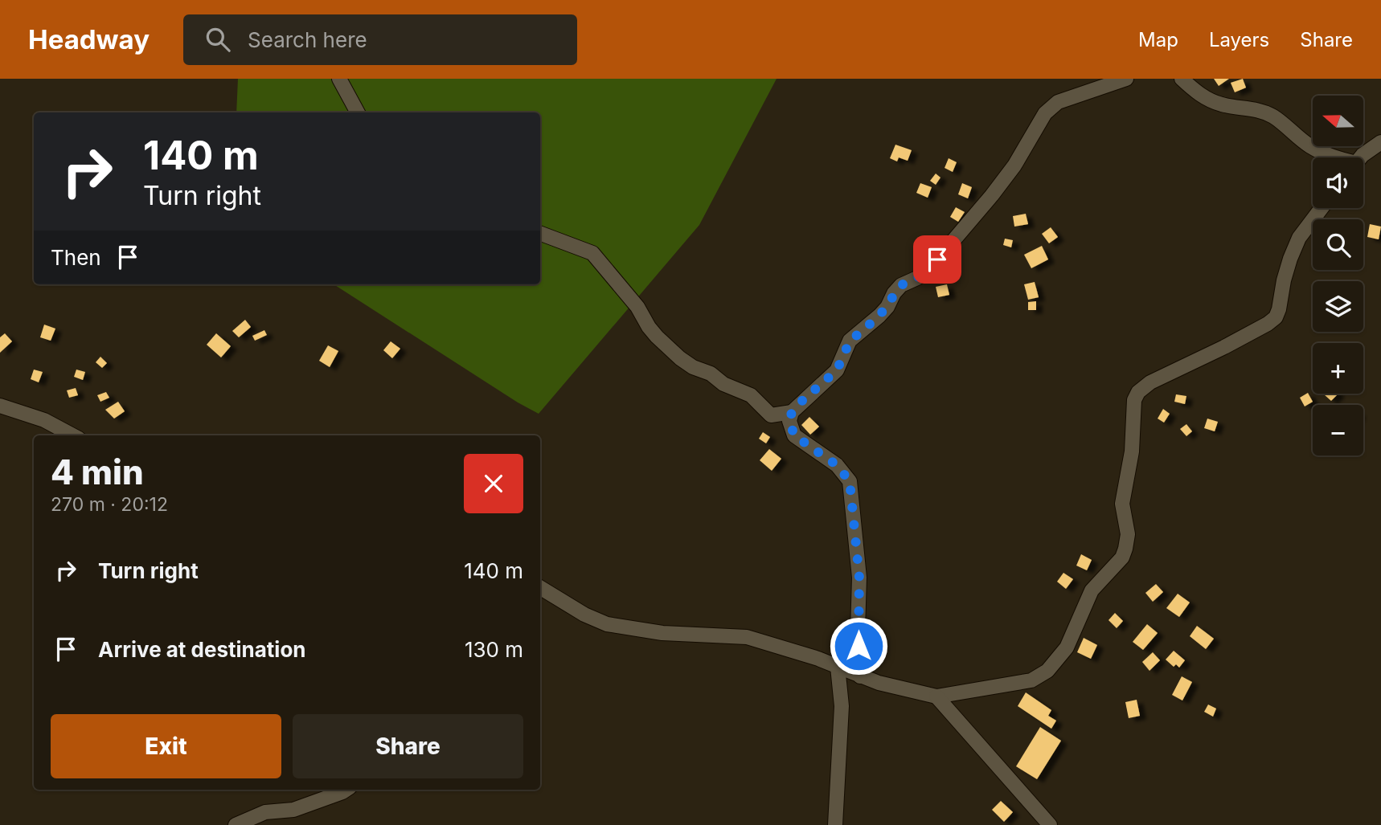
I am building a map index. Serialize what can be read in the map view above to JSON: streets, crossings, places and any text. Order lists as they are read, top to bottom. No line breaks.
{"north":"left","page":{"header":"Headway","search":"Search here","nav":["Map","Layers","Share"],"map_buttons":["+","−"],"turn":["140 m","Turn right"],"then":"Then","heading":["4 min","270 m · 20:12"],"list":[{"name":"Turn right","value":"140 m"},{"name":"Arrive at destination","value":"130 m"}],"buttons":["Exit","Share"]}}
